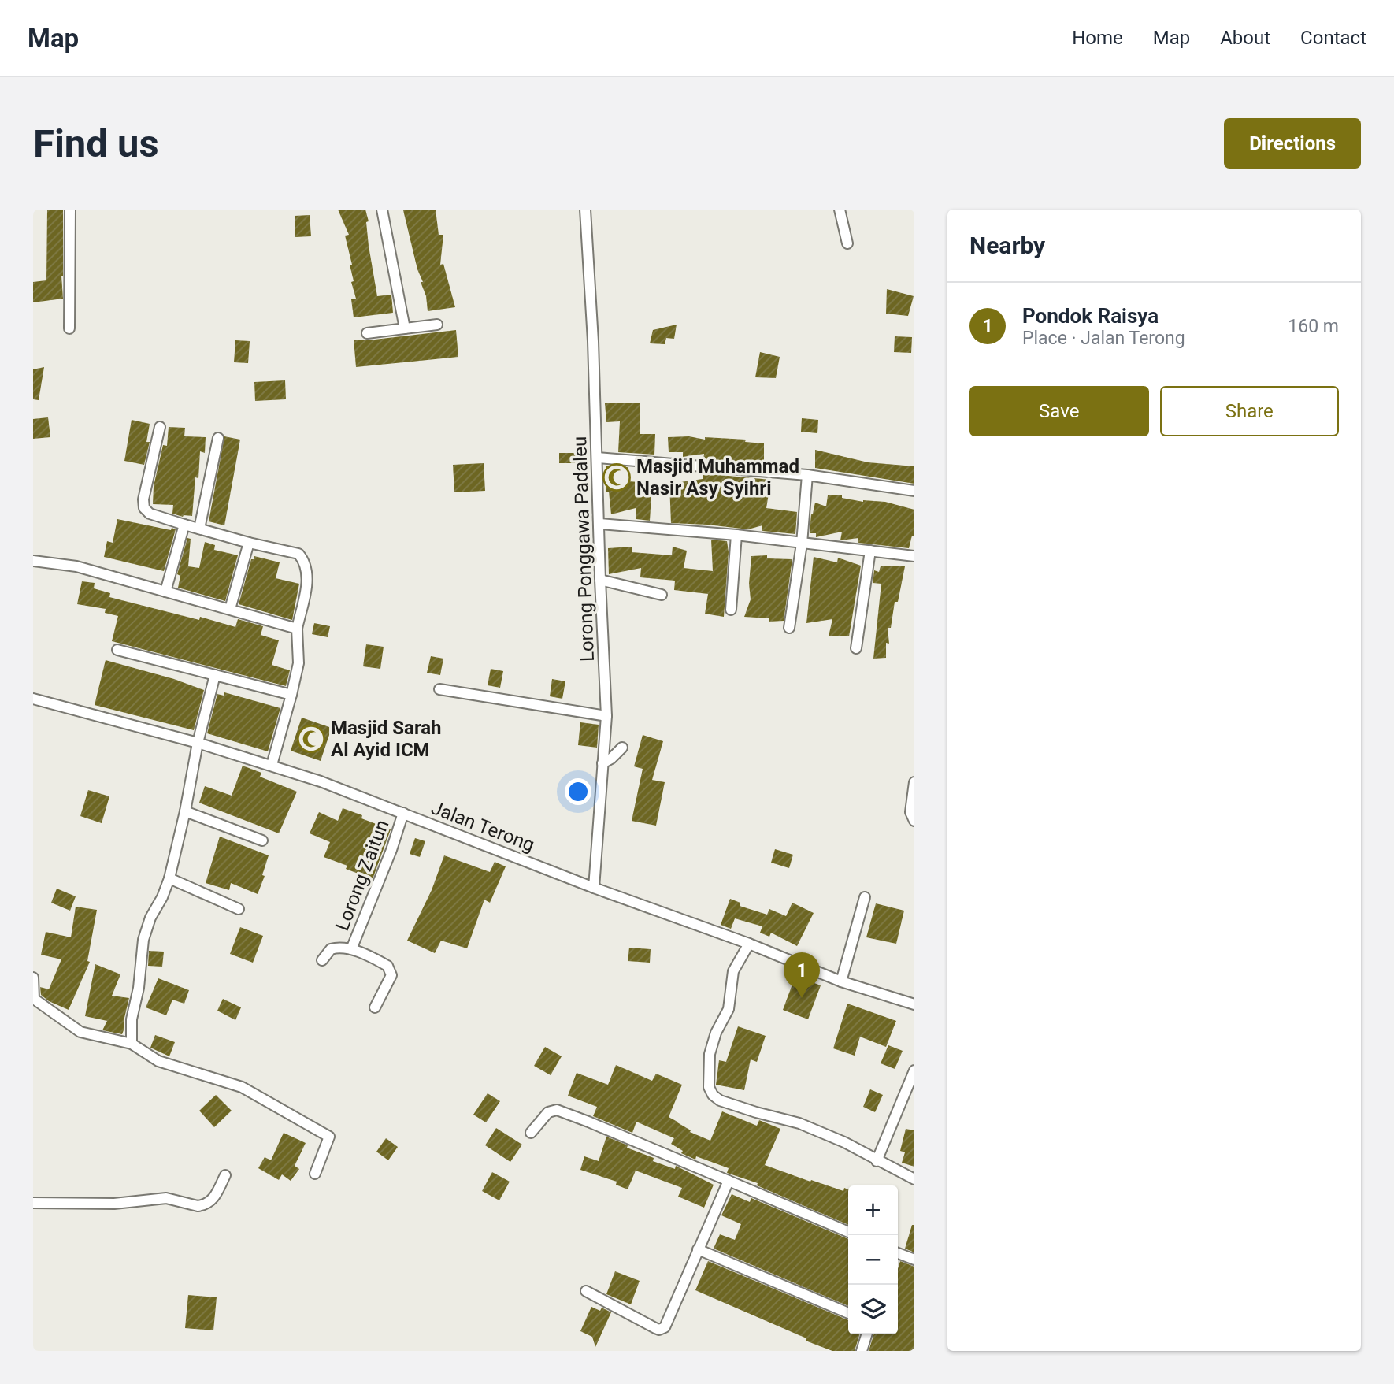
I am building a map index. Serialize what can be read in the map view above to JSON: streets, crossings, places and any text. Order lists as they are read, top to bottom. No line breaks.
{"streets":{"street":["Lorong Ponggawa Padaleu","Jalan Terong","Lorong Zaitun"]},"crossings":[["Lorong Ponggawa Padaleu","Jalan Terong"],["Jalan Terong","Lorong Zaitun"]],"places":{"mosque":["Masjid Muhammad Nasir Asy Syihri","Masjid Sarah Al Ayid ICM"]},"page":{"header":"Map","nav":["Home","Map","About","Contact"],"buttons":["Directions",["Save","Share"]],"title":"Find us","heading":"Nearby","list":[{"mark":"1","name":"Pondok Raisya","note":"Place · Jalan Terong","value":"160 m"}],"pins":"1","map_buttons":["+","−"]}}
